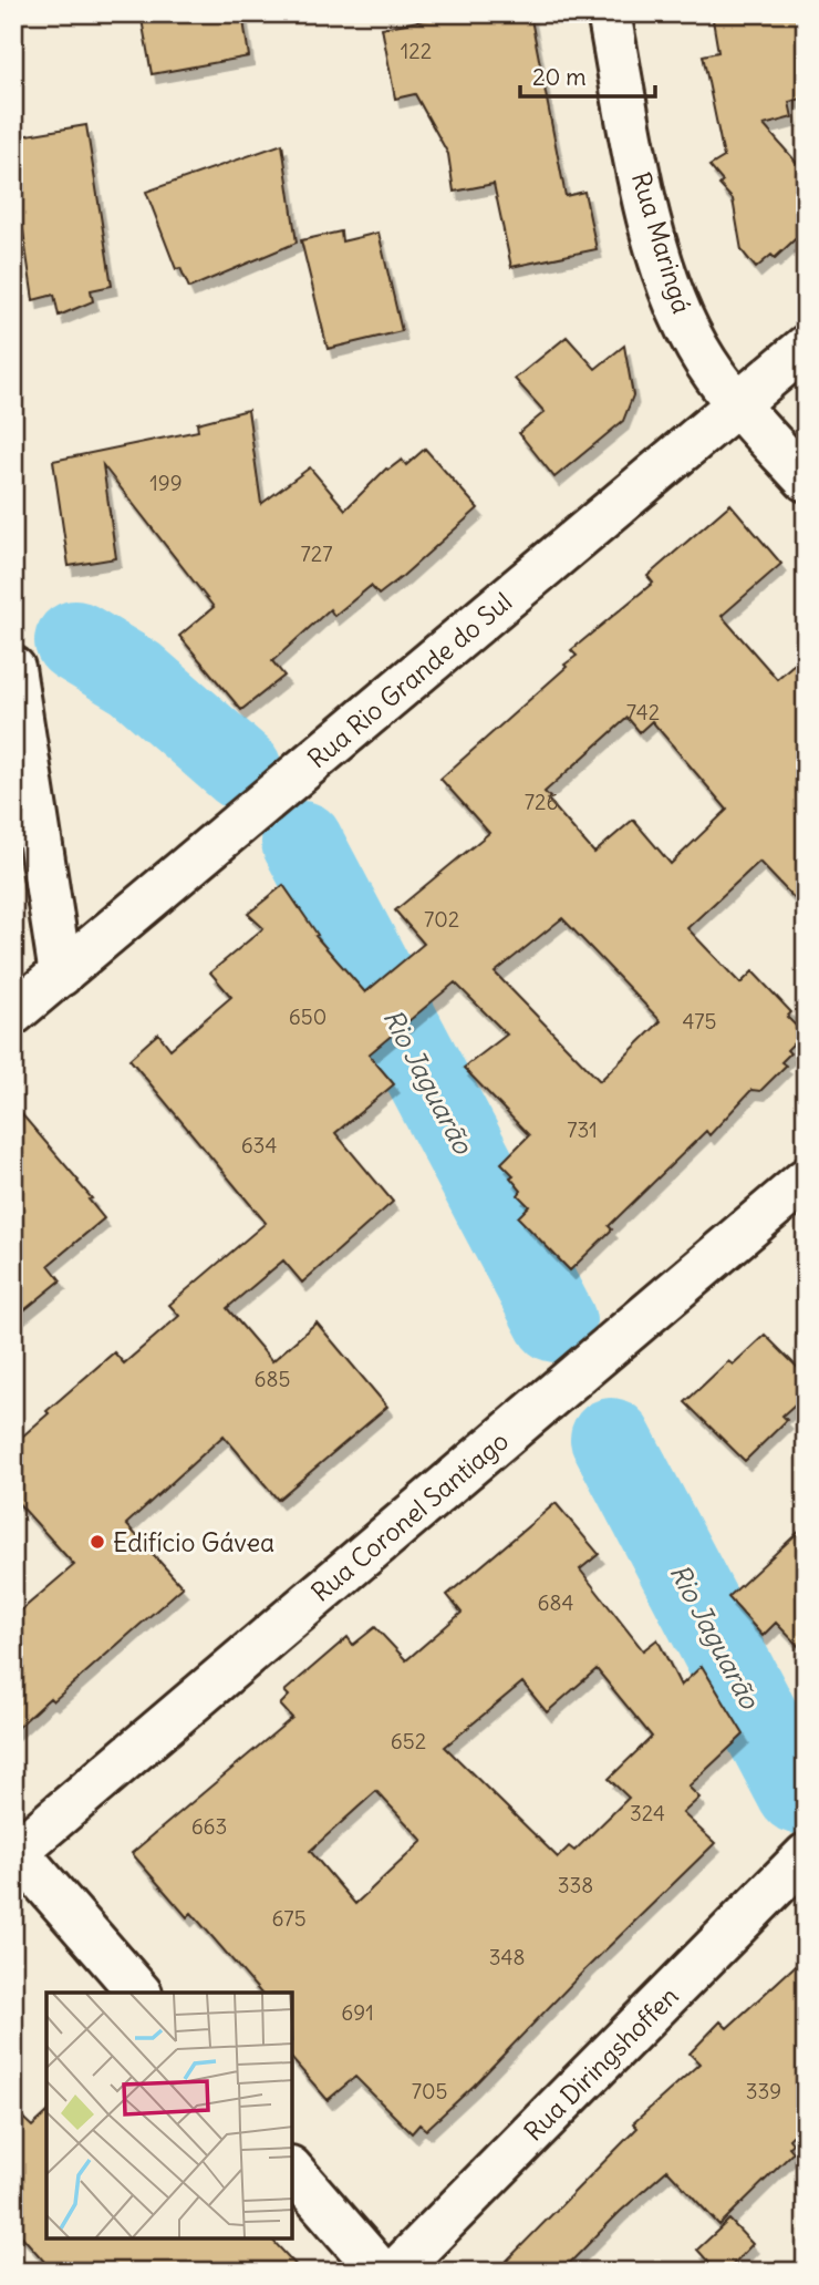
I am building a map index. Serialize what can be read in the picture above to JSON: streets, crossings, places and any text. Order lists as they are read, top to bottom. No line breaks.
{"streets":{"main road":["Rua Maringá","Rua Rio Grande do Sul","Rua Coronel Santiago","Rua Diringshoffen"]},"crossings":[["Rua Maringá","Rua Rio Grande do Sul"]],"water":["Rio Jaguarão"],"places":["Edifício Gávea"],"house_numbers":["122","199","727","742","726","702","650","475","731","634","685","684","652","324","663","338","675","348","691","705","339"],"scale_bar":"20 m"}
